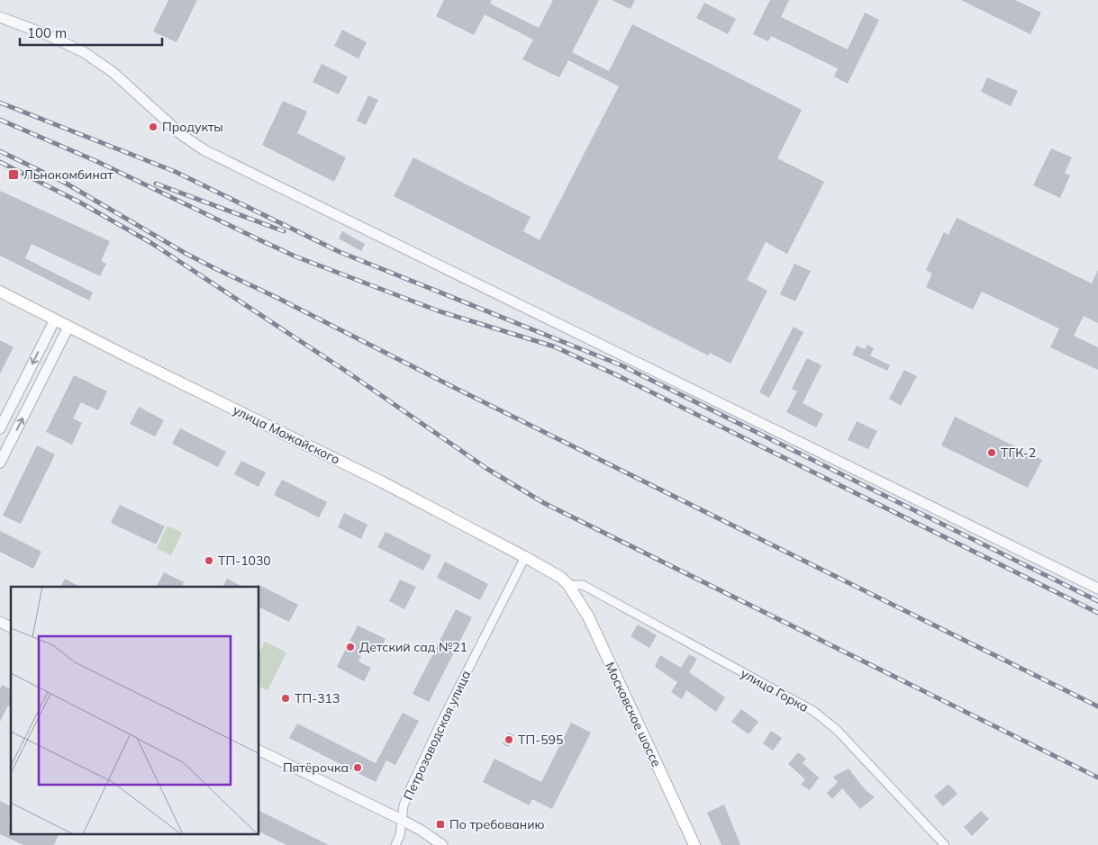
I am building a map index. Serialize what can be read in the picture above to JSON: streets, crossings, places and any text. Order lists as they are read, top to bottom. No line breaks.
{"streets":{"main road":["улица Можайского","Московское шоссе"],"street":["улица Горка","Петрозаводская улица"]},"crossings":[["улица Можайского","улица Горка"],["улица Можайского","Московское шоссе"],["улица Можайского","Петрозаводская улица"],["улица Горка","Московское шоссе"]],"places":{"other":["Продукты","ТГК-2","ТП-1030","Детский сад №21","ТП-313","ТП-595","Пятёрочка"],"transit":["Льнокомбинат","По требованию"]},"scale_bar":"100 m"}
